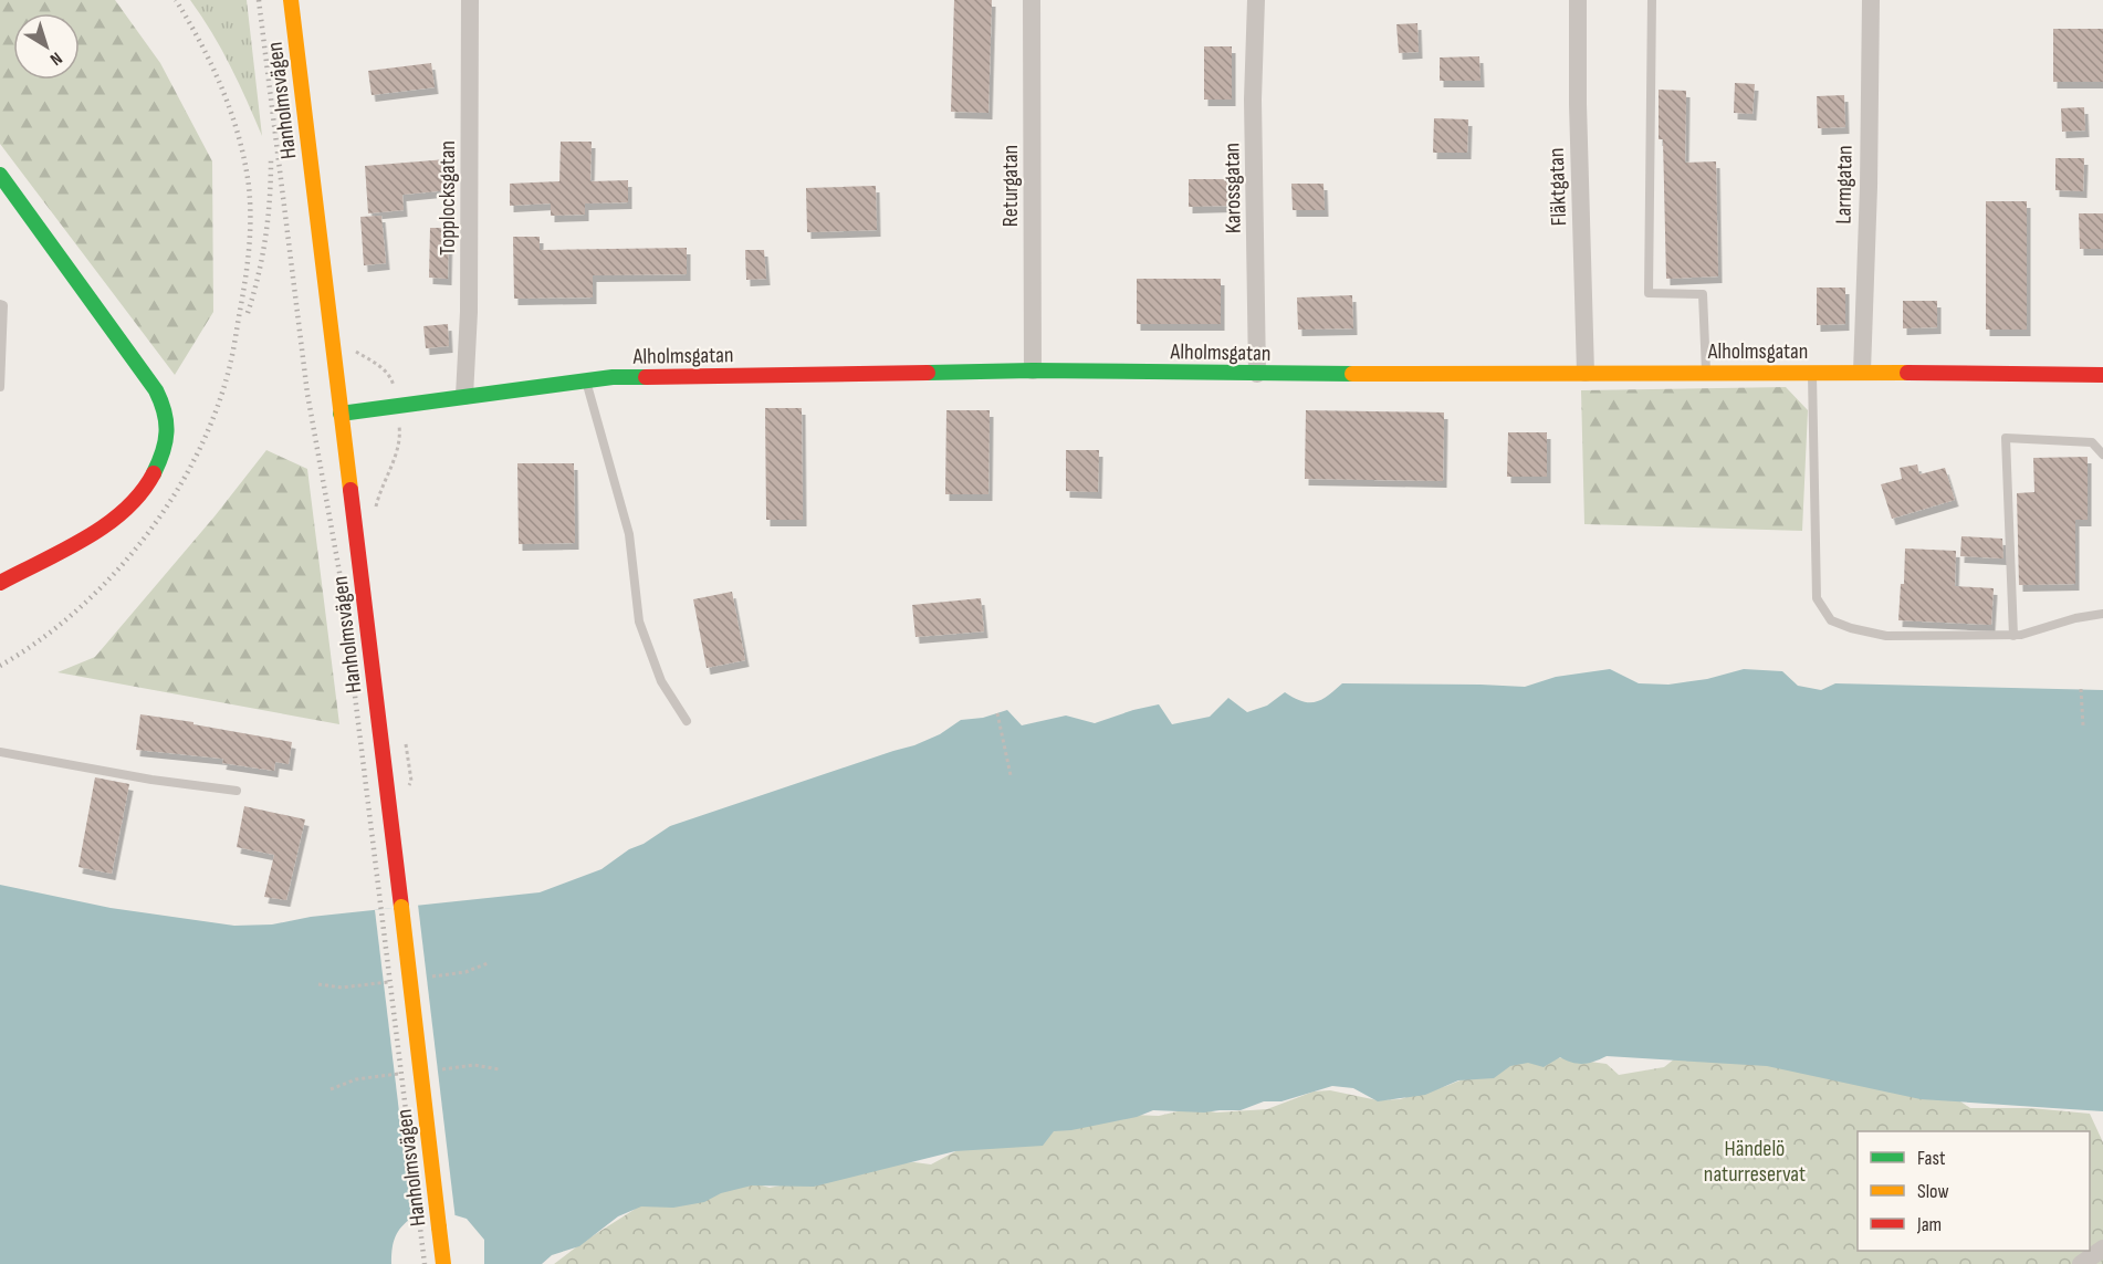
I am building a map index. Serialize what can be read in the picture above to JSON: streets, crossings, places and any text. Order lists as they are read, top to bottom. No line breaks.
{"streets":{"street":["Hanholmsvägen","Larmgatan","Returgatan","Fläktgatan","Karossgatan","Topplocksgatan","Alholmsgatan"]},"crossings":[["Hanholmsvägen","Alholmsgatan"],["Larmgatan","Alholmsgatan"],["Returgatan","Alholmsgatan"],["Fläktgatan","Alholmsgatan"],["Karossgatan","Alholmsgatan"],["Topplocksgatan","Alholmsgatan"]],"parks":["Händelö naturreservat"],"legend":["Fast","Slow","Jam"],"north":"bottom right"}
